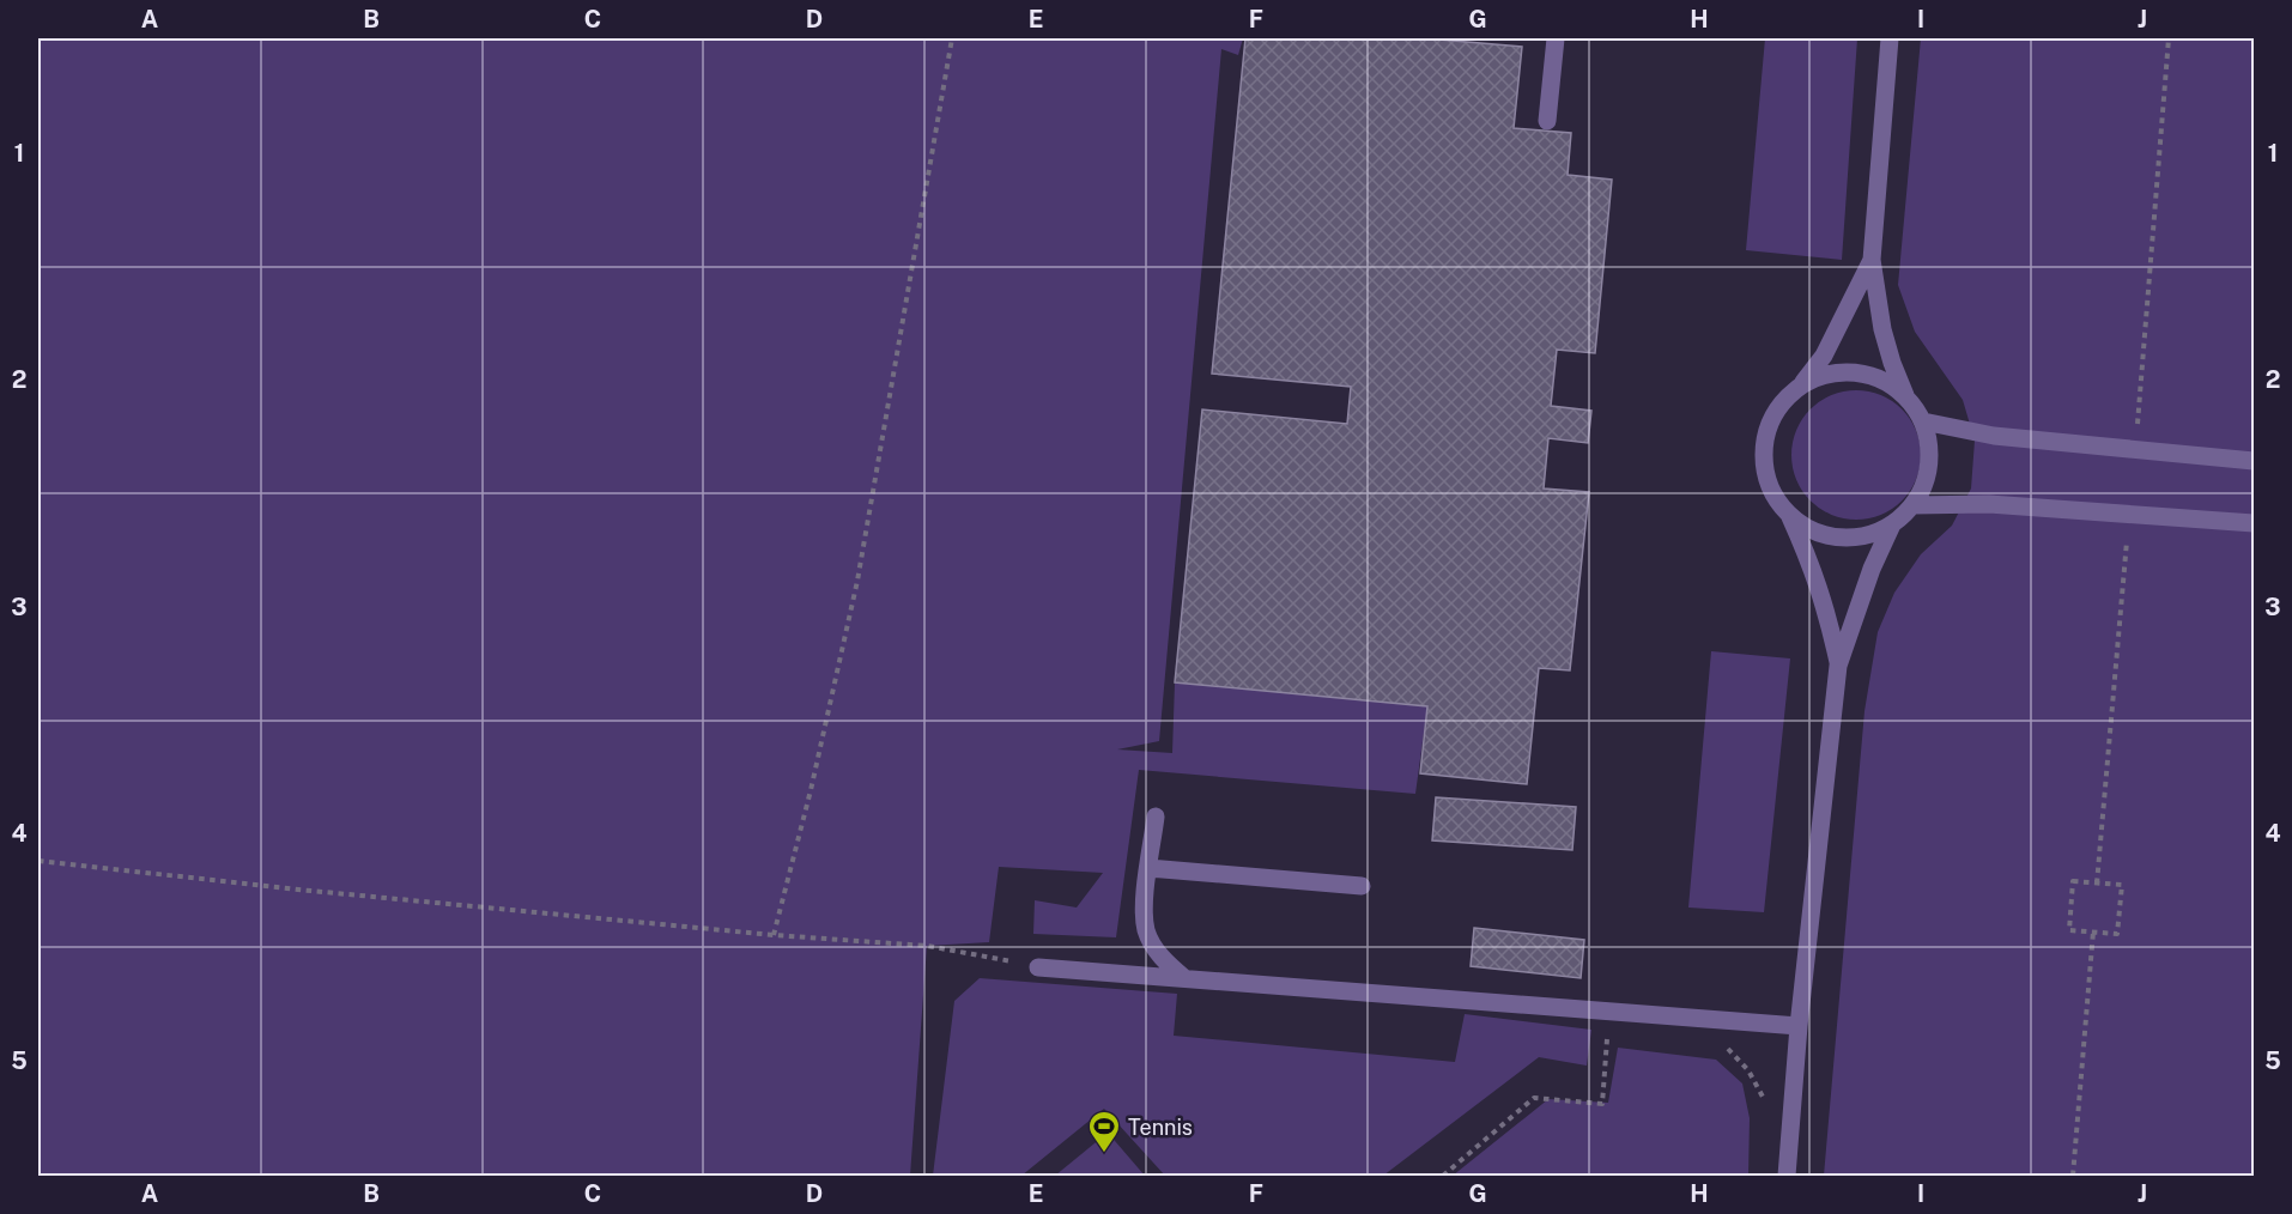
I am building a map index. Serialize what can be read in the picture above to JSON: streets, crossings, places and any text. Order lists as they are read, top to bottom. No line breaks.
{"places":{"sports":["Tennis"]},"grid":{"columns":["A","B","C","D","E","F","G","H","I","J"],"rows":["1","2","3","4","5"]}}
